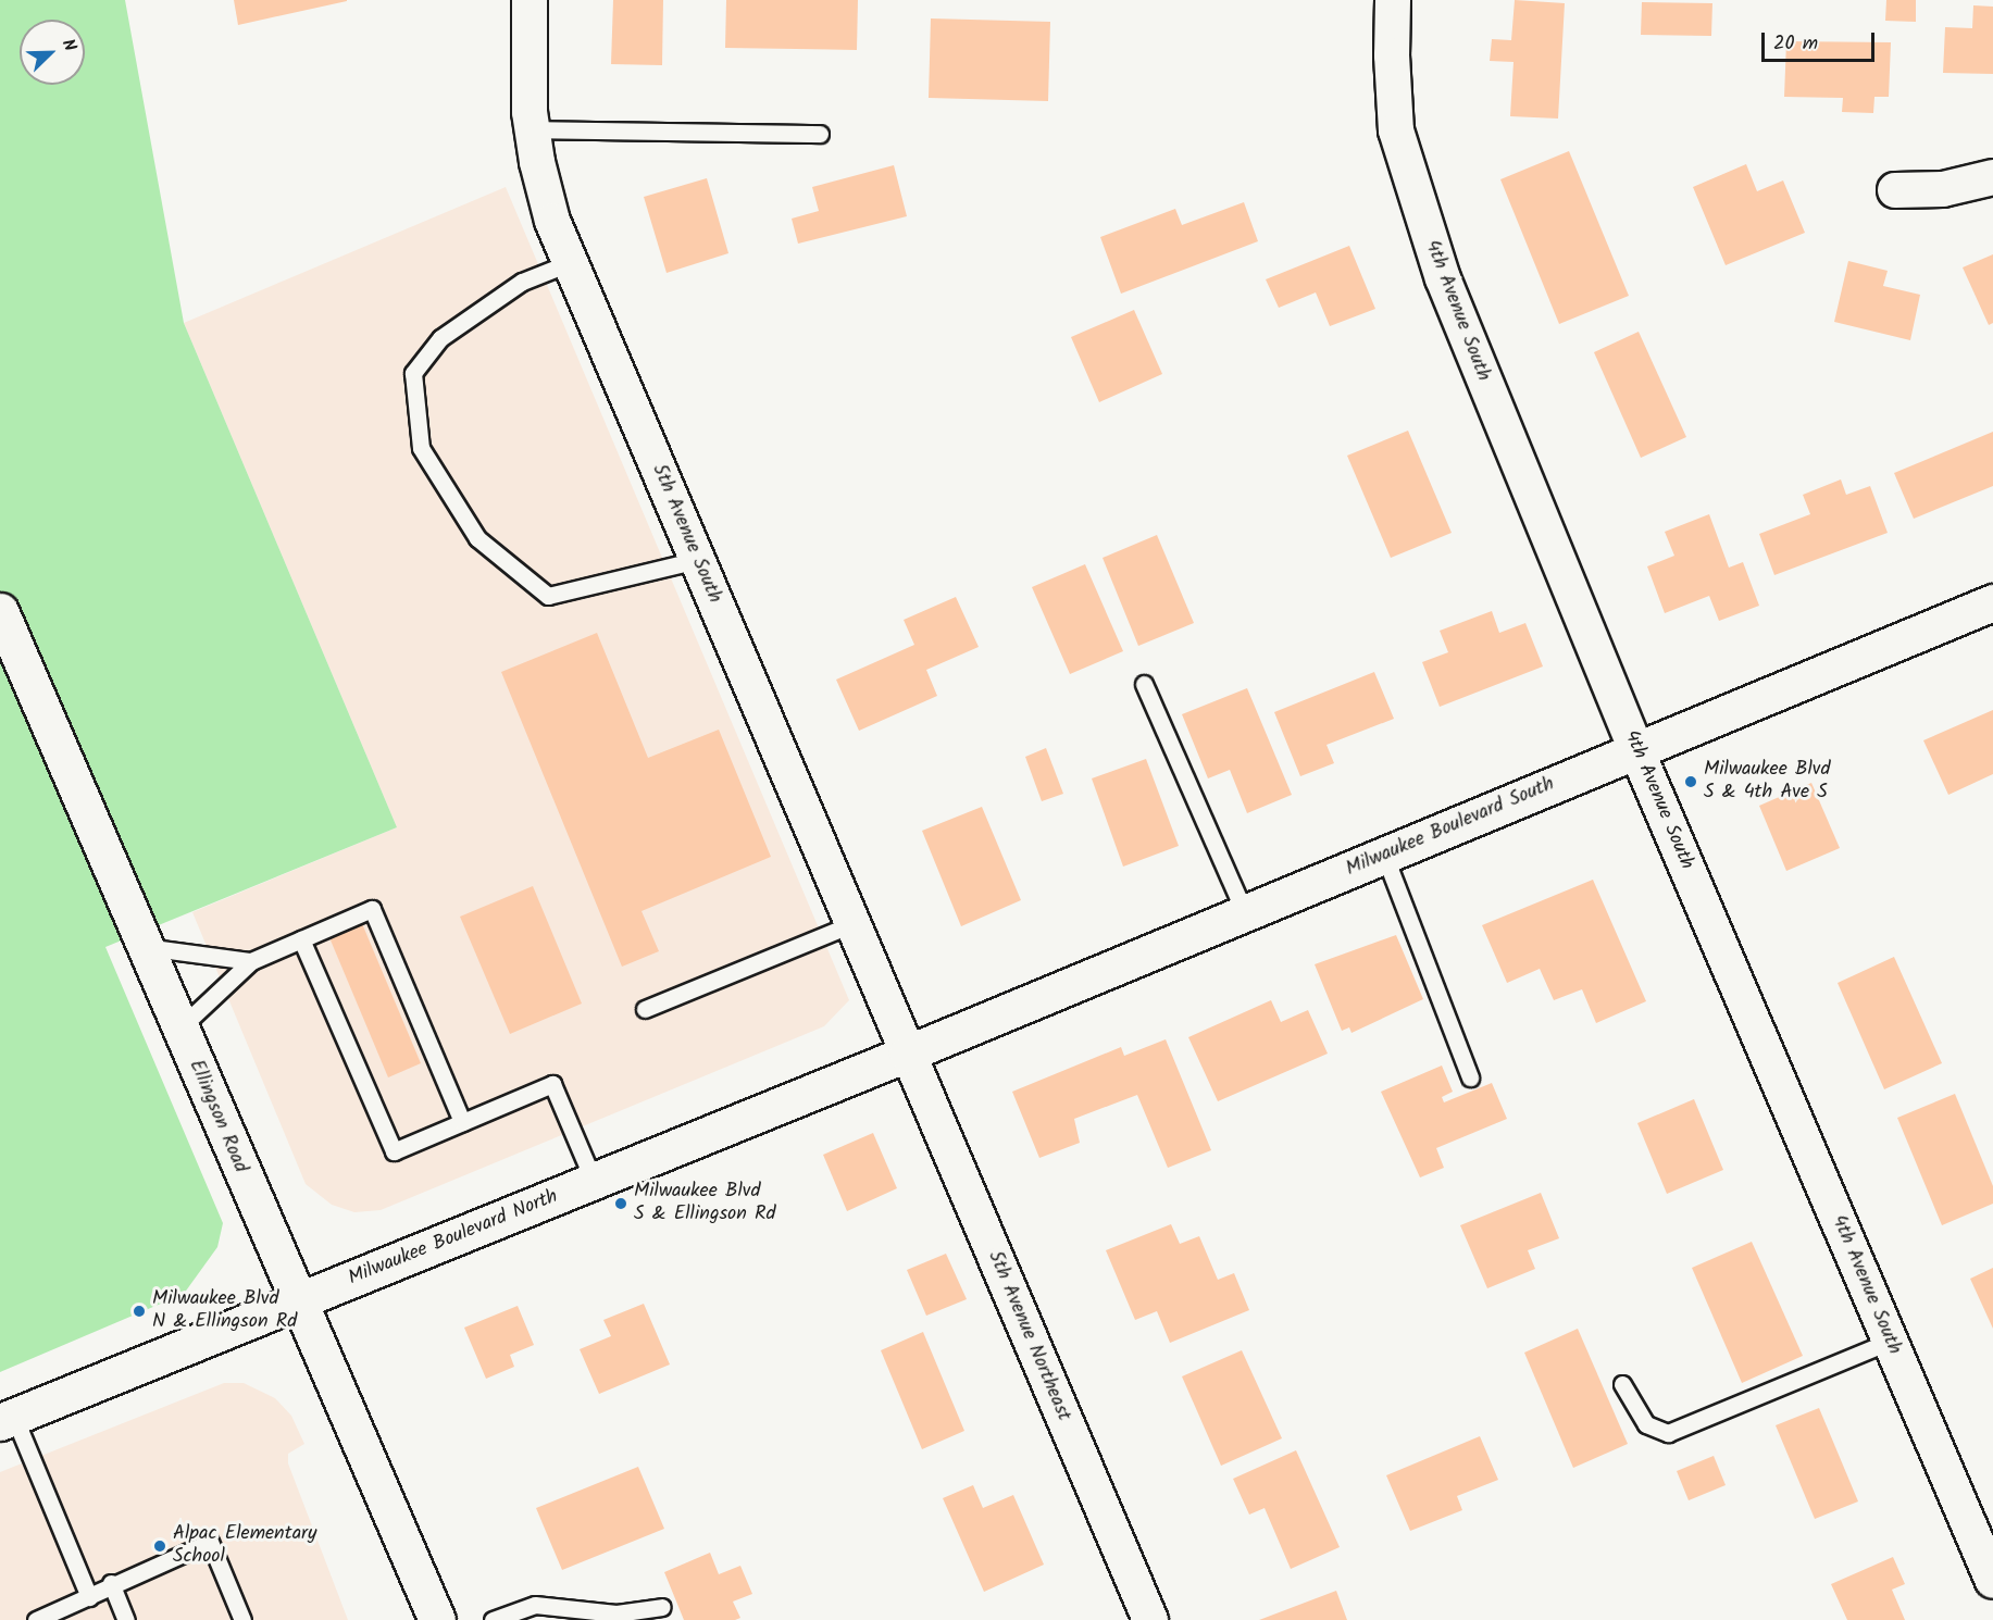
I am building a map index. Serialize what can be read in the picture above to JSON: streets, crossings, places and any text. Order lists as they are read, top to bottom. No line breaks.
{"streets":{"street":["4th Avenue South","5th Avenue South","Milwaukee Boulevard South","Ellingson Road","Milwaukee Boulevard North","5th Avenue Northeast"]},"crossings":[["4th Avenue South","Milwaukee Boulevard South"],["5th Avenue South","Milwaukee Boulevard South"],["5th Avenue South","Milwaukee Boulevard North"],["5th Avenue South","5th Avenue Northeast"],["Milwaukee Boulevard South","Milwaukee Boulevard North"],["Milwaukee Boulevard South","5th Avenue Northeast"],["Ellingson Road","Milwaukee Boulevard North"],["Milwaukee Boulevard North","5th Avenue Northeast"]],"places":["Milwaukee Blvd S & 4th Ave S","Milwaukee Blvd S & Ellingson Rd","Milwaukee Blvd N & Ellingson Rd","Alpac Elementary School"],"scale_bar":"20 m","north":"top right"}
